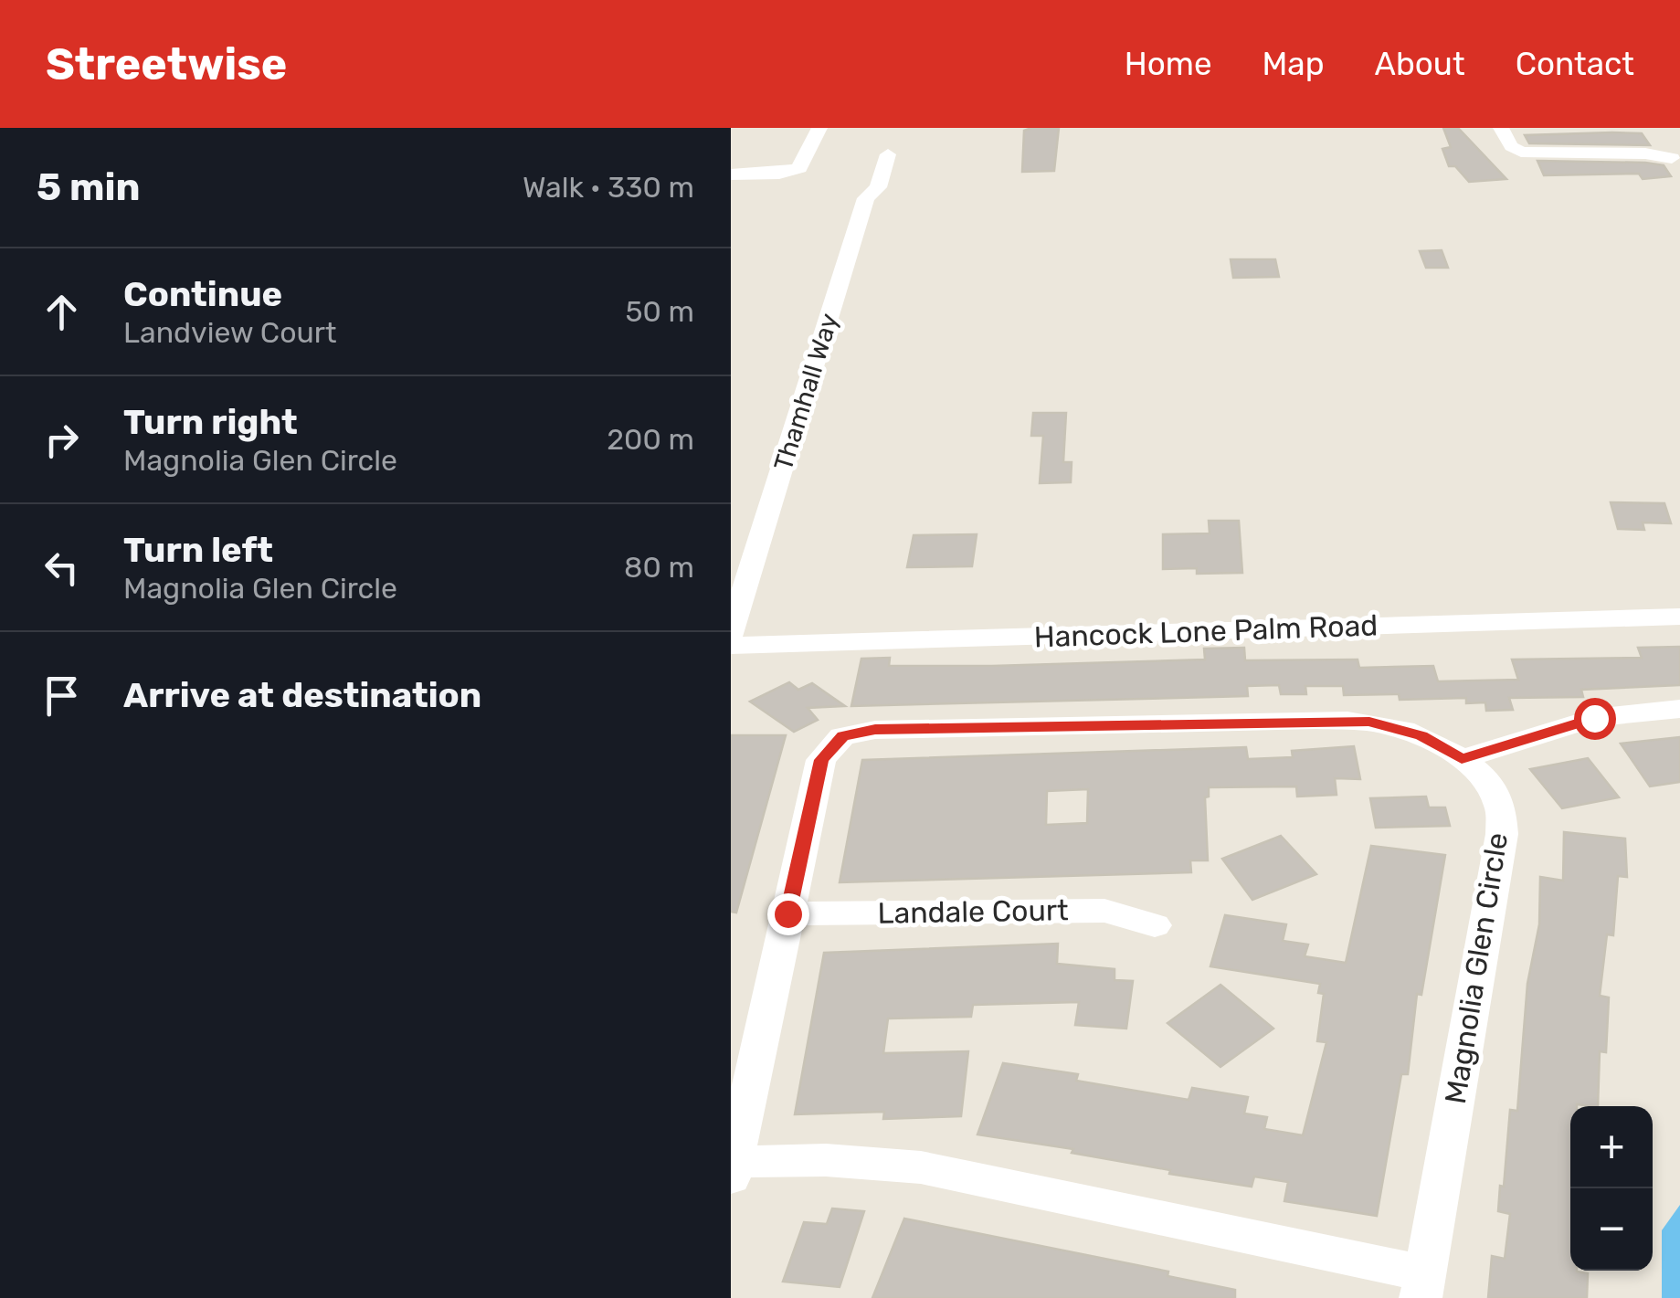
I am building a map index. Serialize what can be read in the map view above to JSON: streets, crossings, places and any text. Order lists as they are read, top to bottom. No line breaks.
{"streets":{"street":["Thamhall Way","Hancock Lone Palm Road","Landale Court","Magnolia Glen Circle"]},"crossings":[["Landale Court","Magnolia Glen Circle"]],"page":{"header":"Streetwise","nav":["Home","Map","About","Contact"],"heading":["5 min","Walk · 330 m"],"list":[["Continue","Landview Court","50 m"],["Turn right","Magnolia Glen Circle","200 m"],["Turn left","Magnolia Glen Circle","80 m"],"Arrive at destination"],"map_buttons":["+","−"]}}
